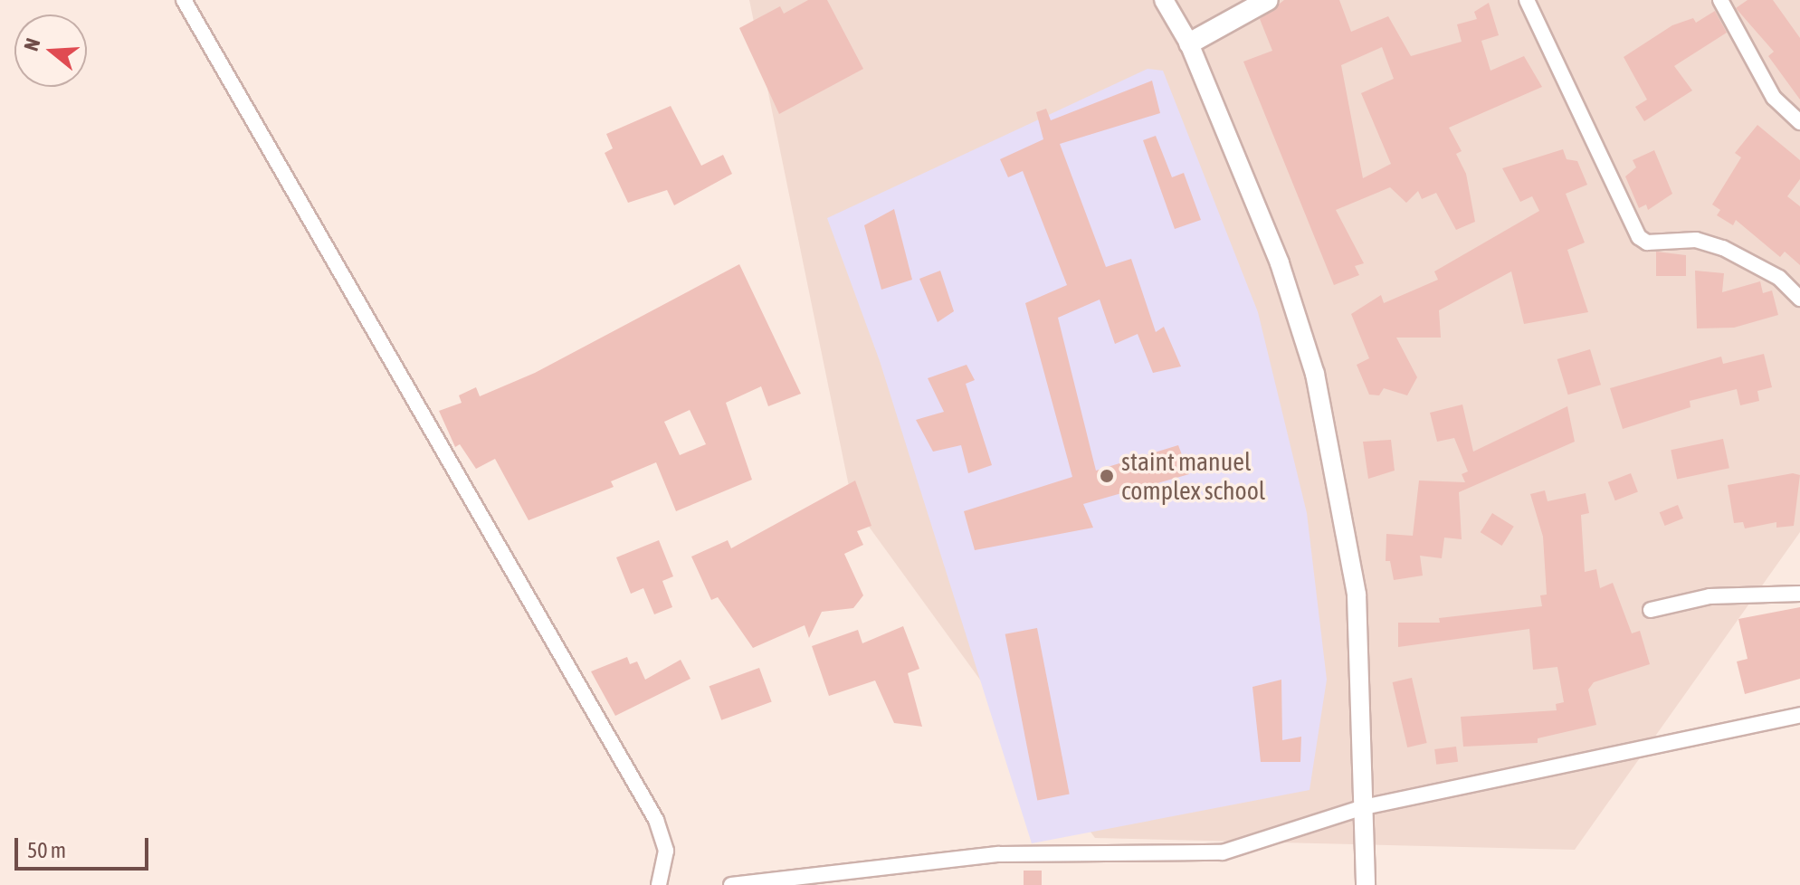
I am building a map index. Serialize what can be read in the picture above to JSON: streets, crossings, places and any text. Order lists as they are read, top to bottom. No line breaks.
{"places":["staint manuel complex school"],"scale_bar":"50 m","north":"left"}
